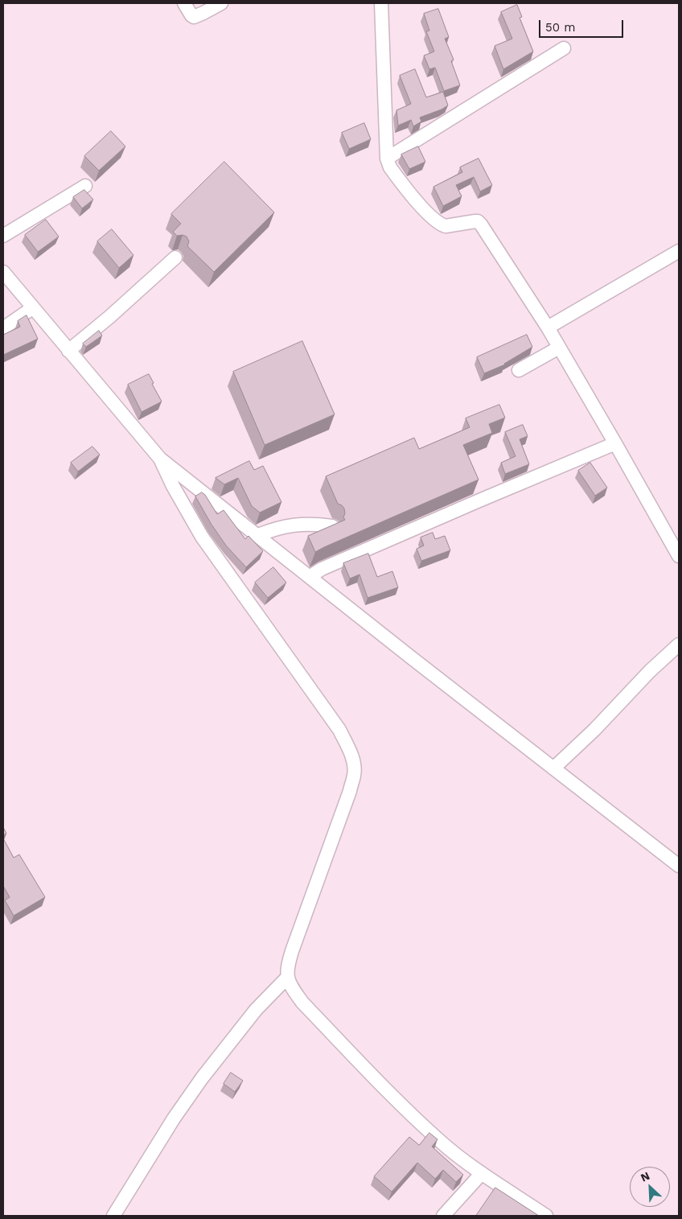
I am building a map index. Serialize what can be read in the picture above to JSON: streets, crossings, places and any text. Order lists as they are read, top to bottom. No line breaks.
{"scale_bar":"50 m","north":"top left"}
